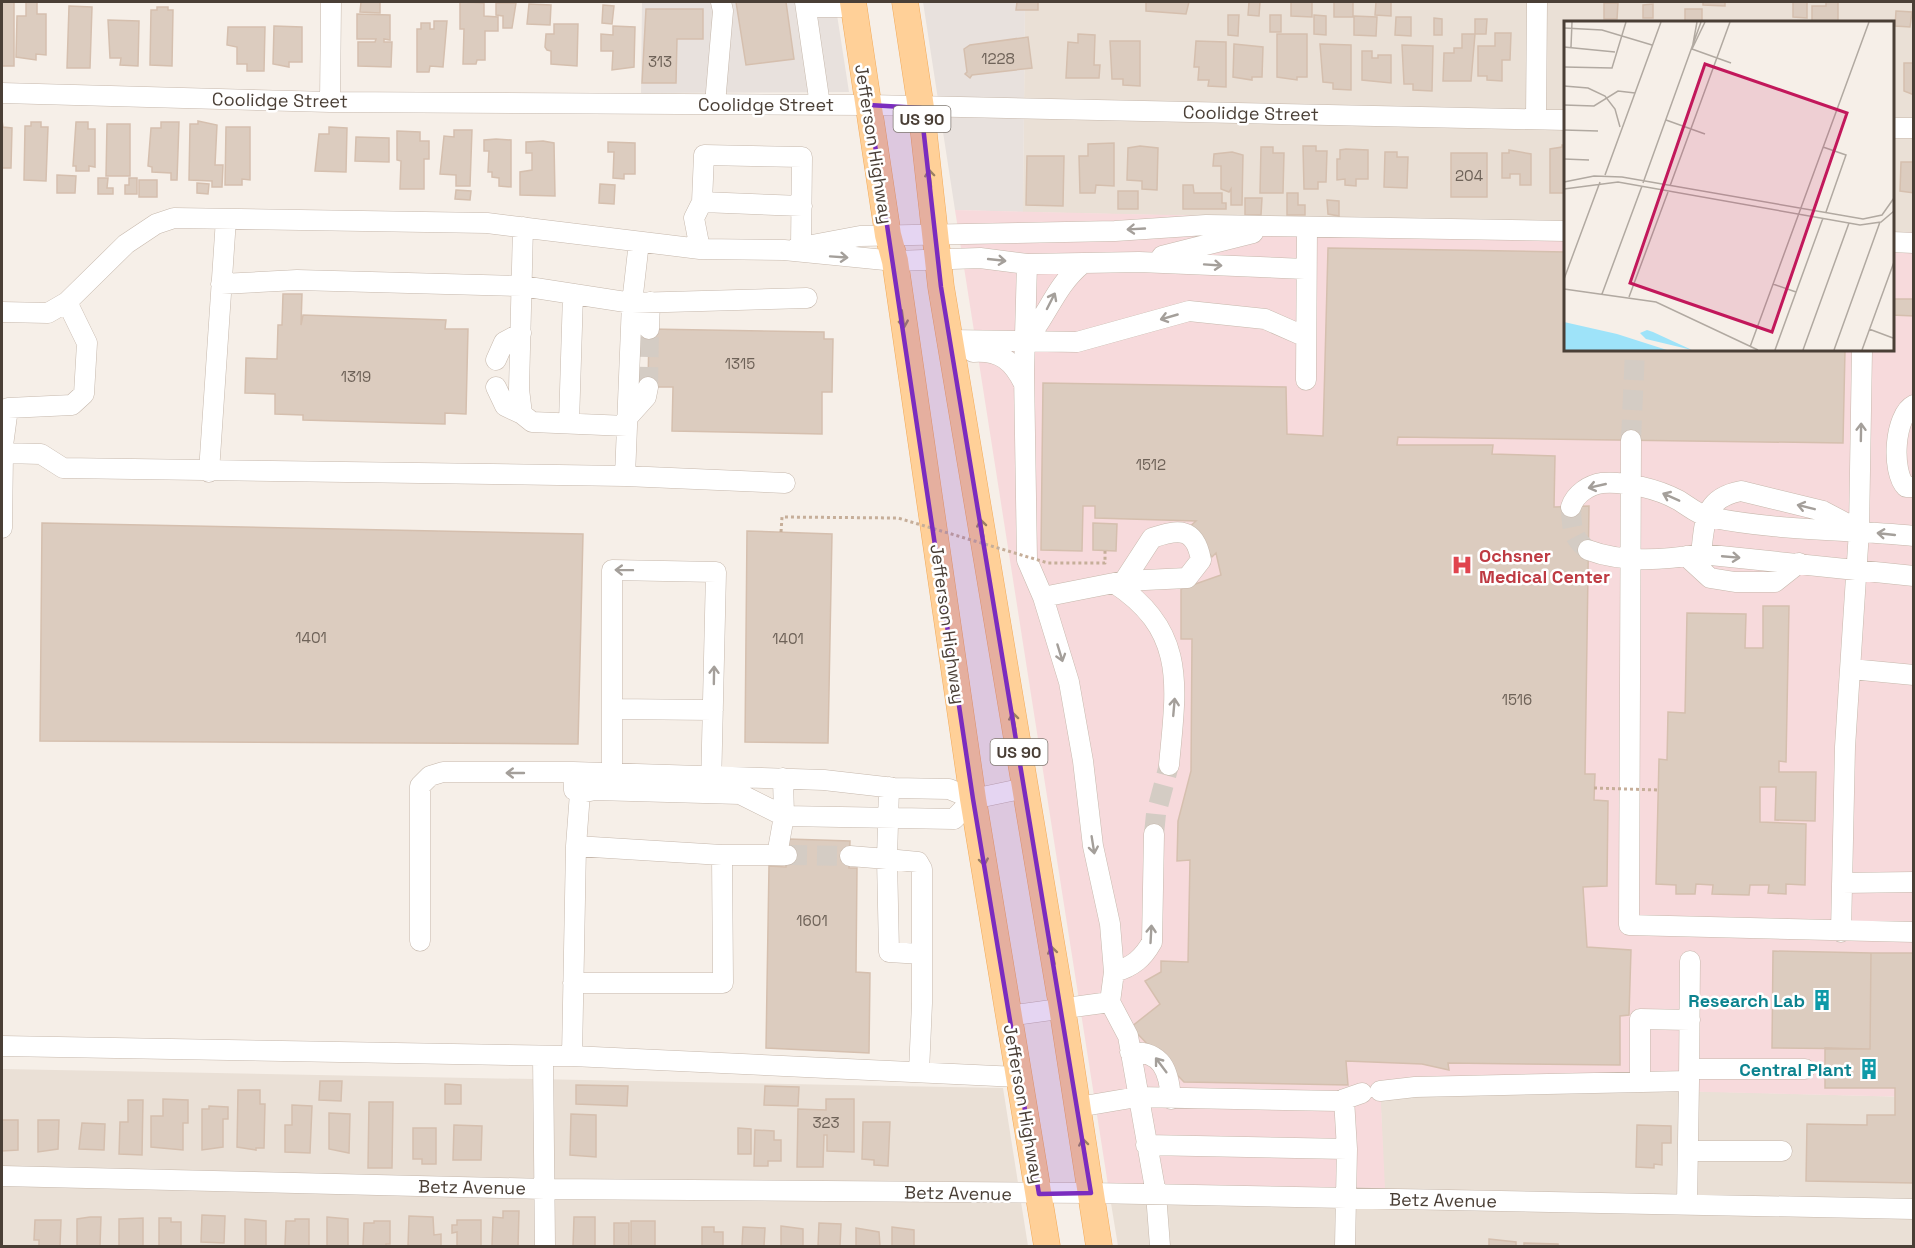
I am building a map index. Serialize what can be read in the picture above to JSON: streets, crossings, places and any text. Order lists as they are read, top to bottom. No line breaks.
{"streets":{"main road":["US 90","Jefferson Highway"],"street":["Coolidge Street","Betz Avenue"]},"crossings":[["Coolidge Street","US 90"],["Coolidge Street","Jefferson Highway"],["US 90","Betz Avenue"],["Jefferson Highway","Betz Avenue"]],"places":{"hospital":["Ochsner Medical Center"],"building":["Research Lab","Central Plant"]},"house_numbers":["1228","313","204","1315","1319","1512","1401","1401","1516","1601","323"]}
